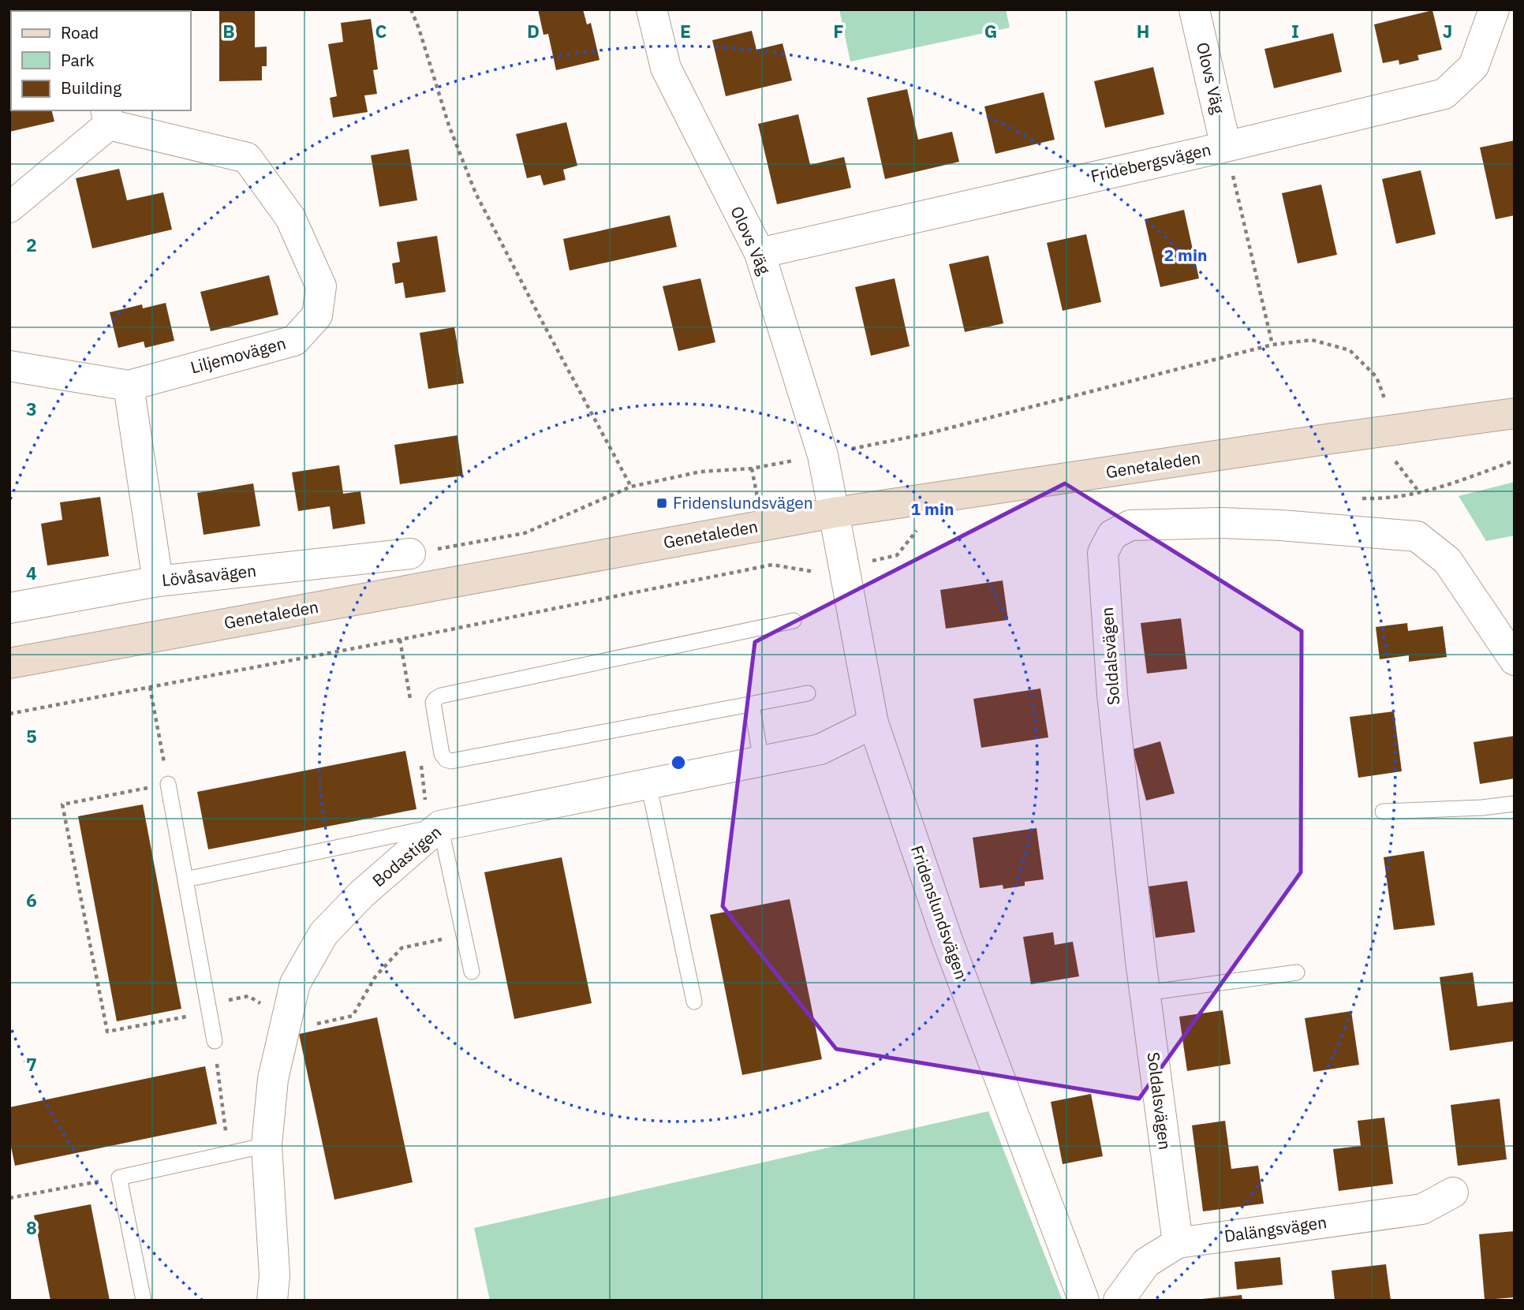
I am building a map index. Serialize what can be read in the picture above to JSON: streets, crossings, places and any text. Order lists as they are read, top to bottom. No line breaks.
{"streets":{"main road":["Genetaleden"],"street":["Olovs Väg","Fridebergsvägen","Liljemovägen","Lövåsavägen","Soldalsvägen","Bodastigen","Fridenslundsvägen","Dalängsvägen"]},"crossings":[["Olovs Väg","Fridebergsvägen"],["Olovs Väg","Genetaleden"],["Olovs Väg","Fridenslundsvägen"],["Genetaleden","Fridenslundsvägen"],["Soldalsvägen","Dalängsvägen"],["Bodastigen","Fridenslundsvägen"]],"places":{"transit":["Fridenslundsvägen"]},"legend":["Road","Park","Building"],"grid":{"columns":["B","C","D","E","F","G","H","I","J"],"rows":["2","3","4","5","6","7","8"]},"rings":["2 min","1 min"]}
